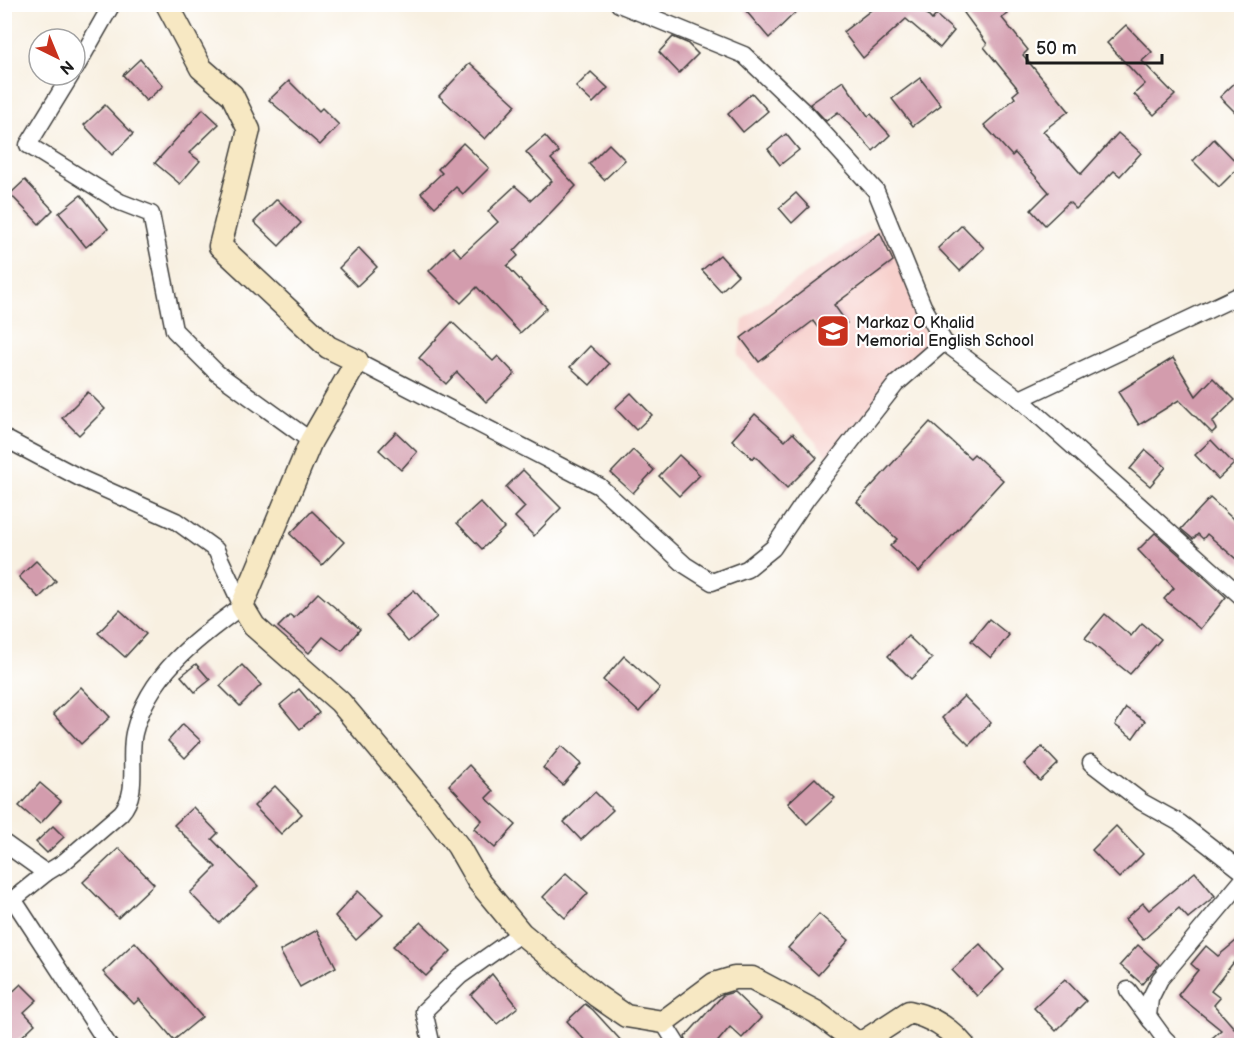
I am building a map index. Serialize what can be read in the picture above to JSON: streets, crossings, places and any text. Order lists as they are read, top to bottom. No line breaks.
{"places":{"school or university":["Markaz O Khalid Memorial English School"]},"scale_bar":"50 m","north":"bottom right"}
